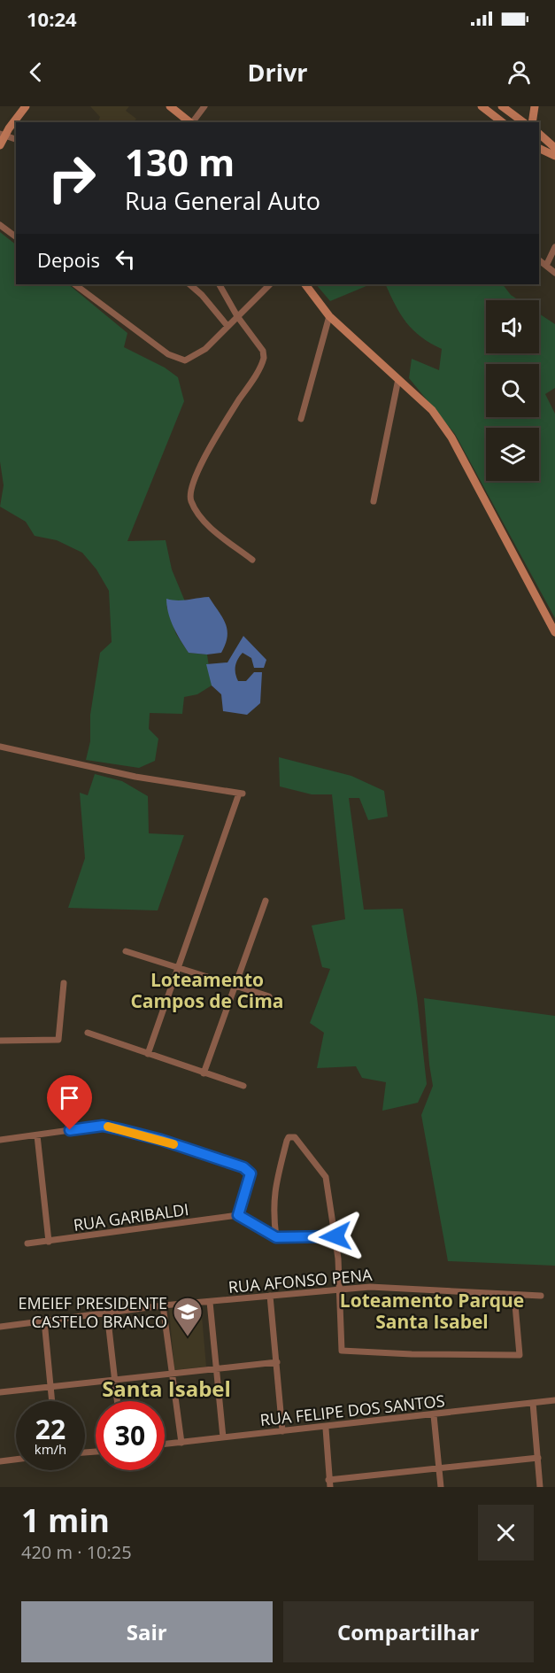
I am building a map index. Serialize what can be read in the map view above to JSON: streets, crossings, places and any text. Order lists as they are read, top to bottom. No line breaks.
{"streets":{"street":["RUA GARIBALDI","RUA AFONSO PENA","RUA FELIPE DOS SANTOS"]},"districts":["Loteamento Campos de Cima","Loteamento Parque Santa Isabel","Santa Isabel"],"places":{"school or university":["EMEIEF PRESIDENTE CASTELO BRANCO"]},"page":{"status":"10:24","header":"Drivr","turn":["130 m","Rua General Auto"],"then":"Depois","speed":"22 km/h","limit":"30","heading":["1 min","420 m · 10:25"],"buttons":["Sair","Compartilhar"]}}
